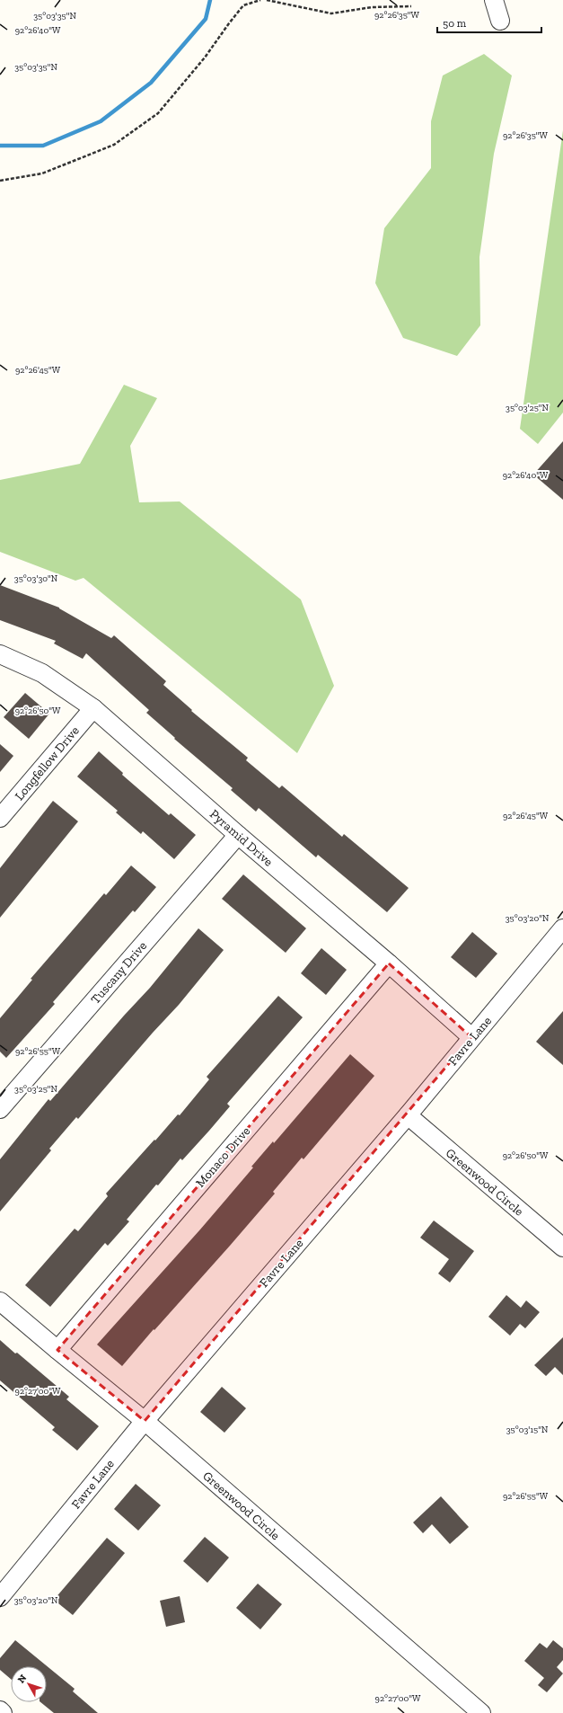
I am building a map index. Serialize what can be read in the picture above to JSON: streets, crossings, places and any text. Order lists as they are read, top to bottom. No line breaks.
{"streets":{"street":["Longfellow Drive","Pyramid Drive","Tuscany Drive","Favre Lane","Monaco Drive","Greenwood Circle"]},"crossings":[["Longfellow Drive","Pyramid Drive"],["Pyramid Drive","Tuscany Drive"],["Pyramid Drive","Favre Lane"],["Pyramid Drive","Monaco Drive"],["Favre Lane","Greenwood Circle"],["Monaco Drive","Greenwood Circle"]],"scale_bar":"50 m","north":"top left","coordinates":["92°26'35\"W","35°03'35\"N","92°26'40\"W","92°26'45\"W","35°03'25\"N","35°03'30\"N","92°26'50\"W","35°03'20\"N","92°26'55\"W","92°27'00\"W","35°03'15\"N"]}
